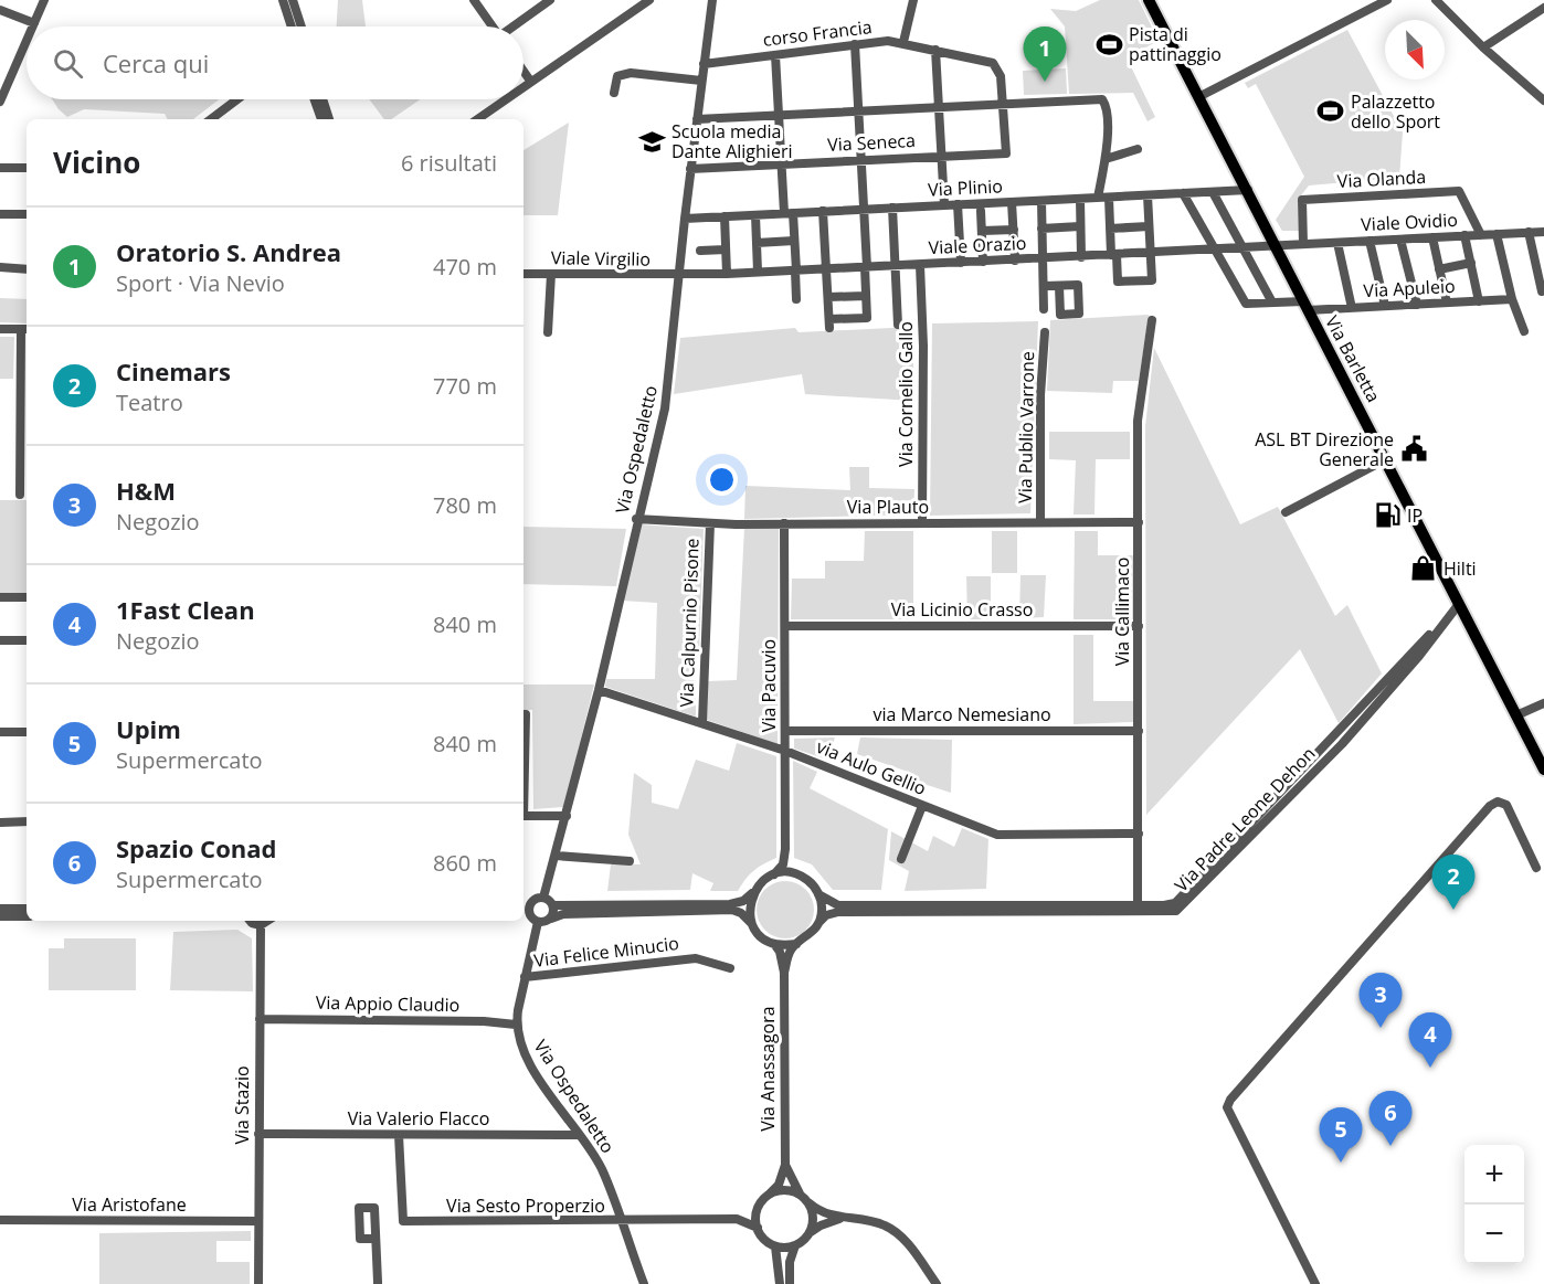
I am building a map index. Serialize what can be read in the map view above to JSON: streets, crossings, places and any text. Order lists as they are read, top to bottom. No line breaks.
{"streets":{"main road":["Via Barletta"],"street":["corso Francia","Via Seneca","Via Olanda","Via Plinio","Viale Ovidio","Viale Orazio","Viale Virgilio","Via Apuleio","Via Cornelio Gallo","Via Publio Varrone","Via Ospedaletto","Via Plauto","Via Licinio Crasso","Via Callimaco","Via Calpurnio Pisone","Via Pacuvio","via Marco Nemesiano","via Aulo Gellio","Via Padre Leone Dehon","Via Felice Minucio","Via Appio Claudio","Via Anassagora","Via Stazio","Via Valerio Flacco","Via Aristofane","Via Sesto Properzio"]},"crossings":[["corso Francia","Via Seneca"],["corso Francia","Via Ospedaletto"],["Via Seneca","Via Ospedaletto"],["Via Olanda","Viale Ovidio"],["Via Plinio","Via Barletta"],["Via Plinio","Via Ospedaletto"],["Viale Ovidio","Viale Orazio"],["Viale Ovidio","Via Barletta"],["Viale Orazio","Viale Virgilio"],["Viale Orazio","Via Apuleio"],["Viale Orazio","Via Barletta"],["Viale Orazio","Via Cornelio Gallo"],["Viale Orazio","Via Ospedaletto"],["Viale Virgilio","Via Ospedaletto"],["Via Apuleio","Via Barletta"],["Via Barletta","Via Padre Leone Dehon"],["Via Cornelio Gallo","Via Plauto"],["Via Publio Varrone","Via Plauto"],["Via Ospedaletto","Via Plauto"],["Via Ospedaletto","via Aulo Gellio"],["Via Ospedaletto","Via Felice Minucio"],["Via Ospedaletto","Via Appio Claudio"],["Via Ospedaletto","Via Valerio Flacco"],["Via Ospedaletto","Via Sesto Properzio"],["Via Plauto","Via Callimaco"],["Via Plauto","Via Calpurnio Pisone"],["Via Plauto","Via Pacuvio"],["Via Licinio Crasso","Via Callimaco"],["Via Licinio Crasso","Via Pacuvio"],["Via Callimaco","via Marco Nemesiano"],["Via Callimaco","via Aulo Gellio"],["Via Callimaco","Via Padre Leone Dehon"],["Via Calpurnio Pisone","via Aulo Gellio"],["Via Pacuvio","via Marco Nemesiano"],["Via Pacuvio","via Aulo Gellio"],["Via Pacuvio","Via Padre Leone Dehon"],["Via Pacuvio","Via Anassagora"],["Via Padre Leone Dehon","Via Anassagora"],["Via Appio Claudio","Via Stazio"],["Via Anassagora","Via Sesto Properzio"],["Via Stazio","Via Valerio Flacco"],["Via Stazio","Via Aristofane"],["Via Valerio Flacco","Via Sesto Properzio"]],"places":{"sports":["Pista di pattinaggio","Palazzetto dello Sport"],"school or university":["Scuola media Dante Alighieri"],"public building":["ASL BT Direzione Generale"],"fuel station":["IP"],"shop":["Hilti"]},"north":"bottom right","page":{"pins":["1","2","3","4","6","5"],"search":"Cerca qui","heading":["Vicino","6 risultati"],"list":[{"mark":"1","name":"Oratorio S. Andrea","note":"Sport · Via Nevio","value":"470 m"},{"mark":"2","name":"Cinemars","note":"Teatro","value":"770 m"},{"mark":"3","name":"H&M","note":"Negozio","value":"780 m"},{"mark":"4","name":"1Fast Clean","note":"Negozio","value":"840 m"},{"mark":"5","name":"Upim","note":"Supermercato","value":"840 m"},{"mark":"6","name":"Spazio Conad","note":"Supermercato","value":"860 m"}],"map_buttons":["+","−"]}}
